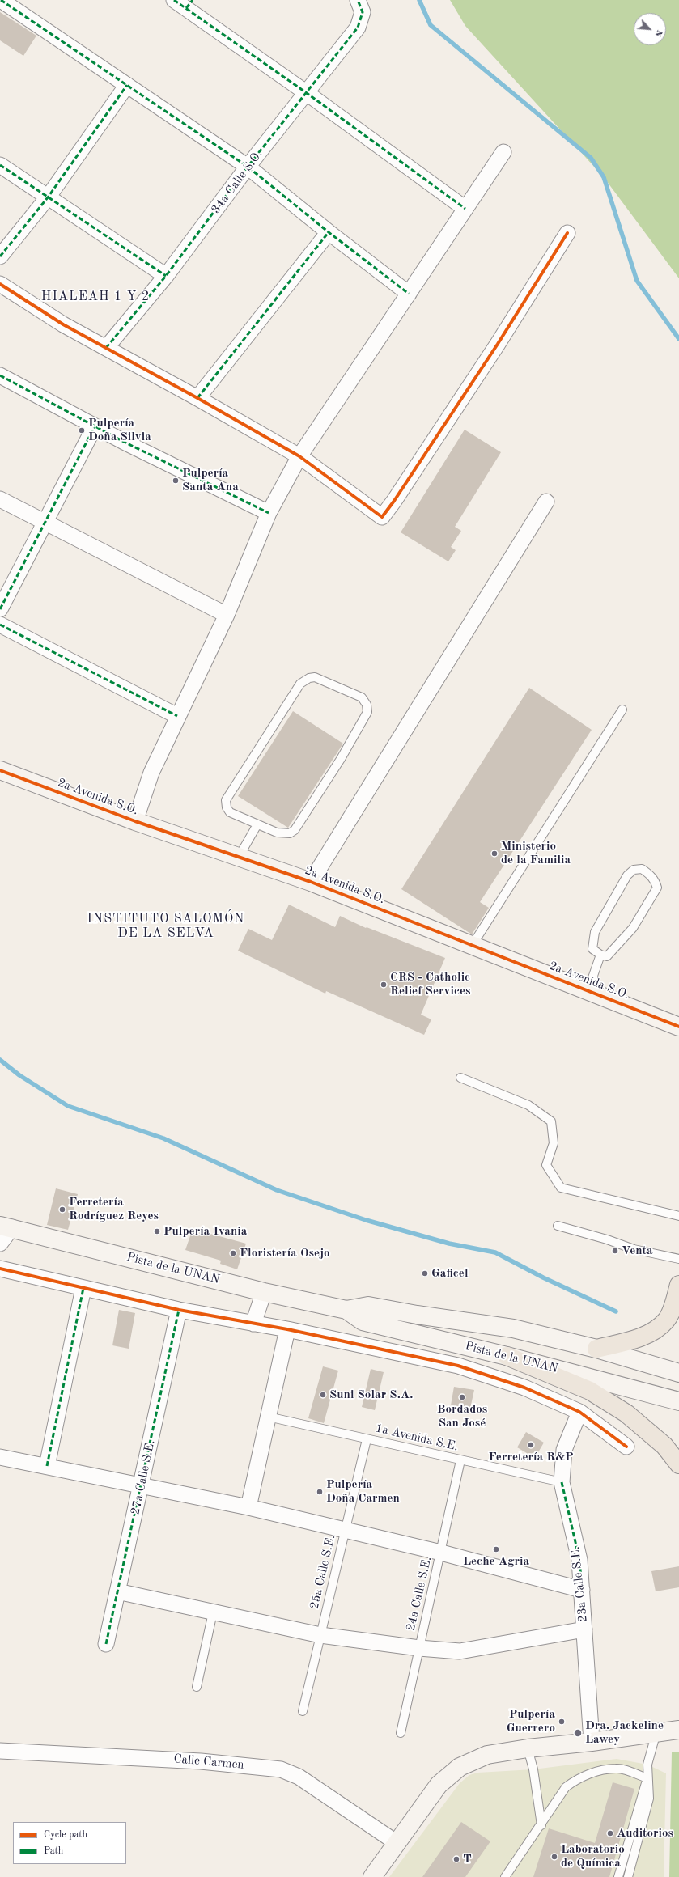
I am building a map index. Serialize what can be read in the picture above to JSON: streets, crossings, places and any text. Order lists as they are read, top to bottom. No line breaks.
{"streets":{"street":["34a Calle S.O.","2a Avenida S.O.","Pista de la UNAN","27a Calle S.E.","23a Calle S.E.","Calle Carmen"],"lane":["1a Avenida S.E.","25a Calle S.E.","24a Calle S.E."]},"crossings":[["1a Avenida S.E.","25a Calle S.E."],["1a Avenida S.E.","23a Calle S.E."],["1a Avenida S.E.","24a Calle S.E."]],"districts":["HIALEAH 1 Y 2","INSTITUTO SALOMÓN DE LA SELVA"],"places":["Pulpería Doña Silvia","Pulpería Santa Ana","Ministerio de la Familia","CRS - Catholic Relief Services","Ferretería Rodríguez Reyes","Pulpería Ivania","Venta","Floristería Osejo","Gaficel","Suni Solar S.A.","Bordados San José","Ferretería R&P","Pulpería Doña Carmen","Leche Agria","Pulpería Guerrero","Dra. Jackeline Lawey","Auditorios","Laboratorio de Química","T"],"legend":["Cycle path","Path"],"north":"bottom right"}
